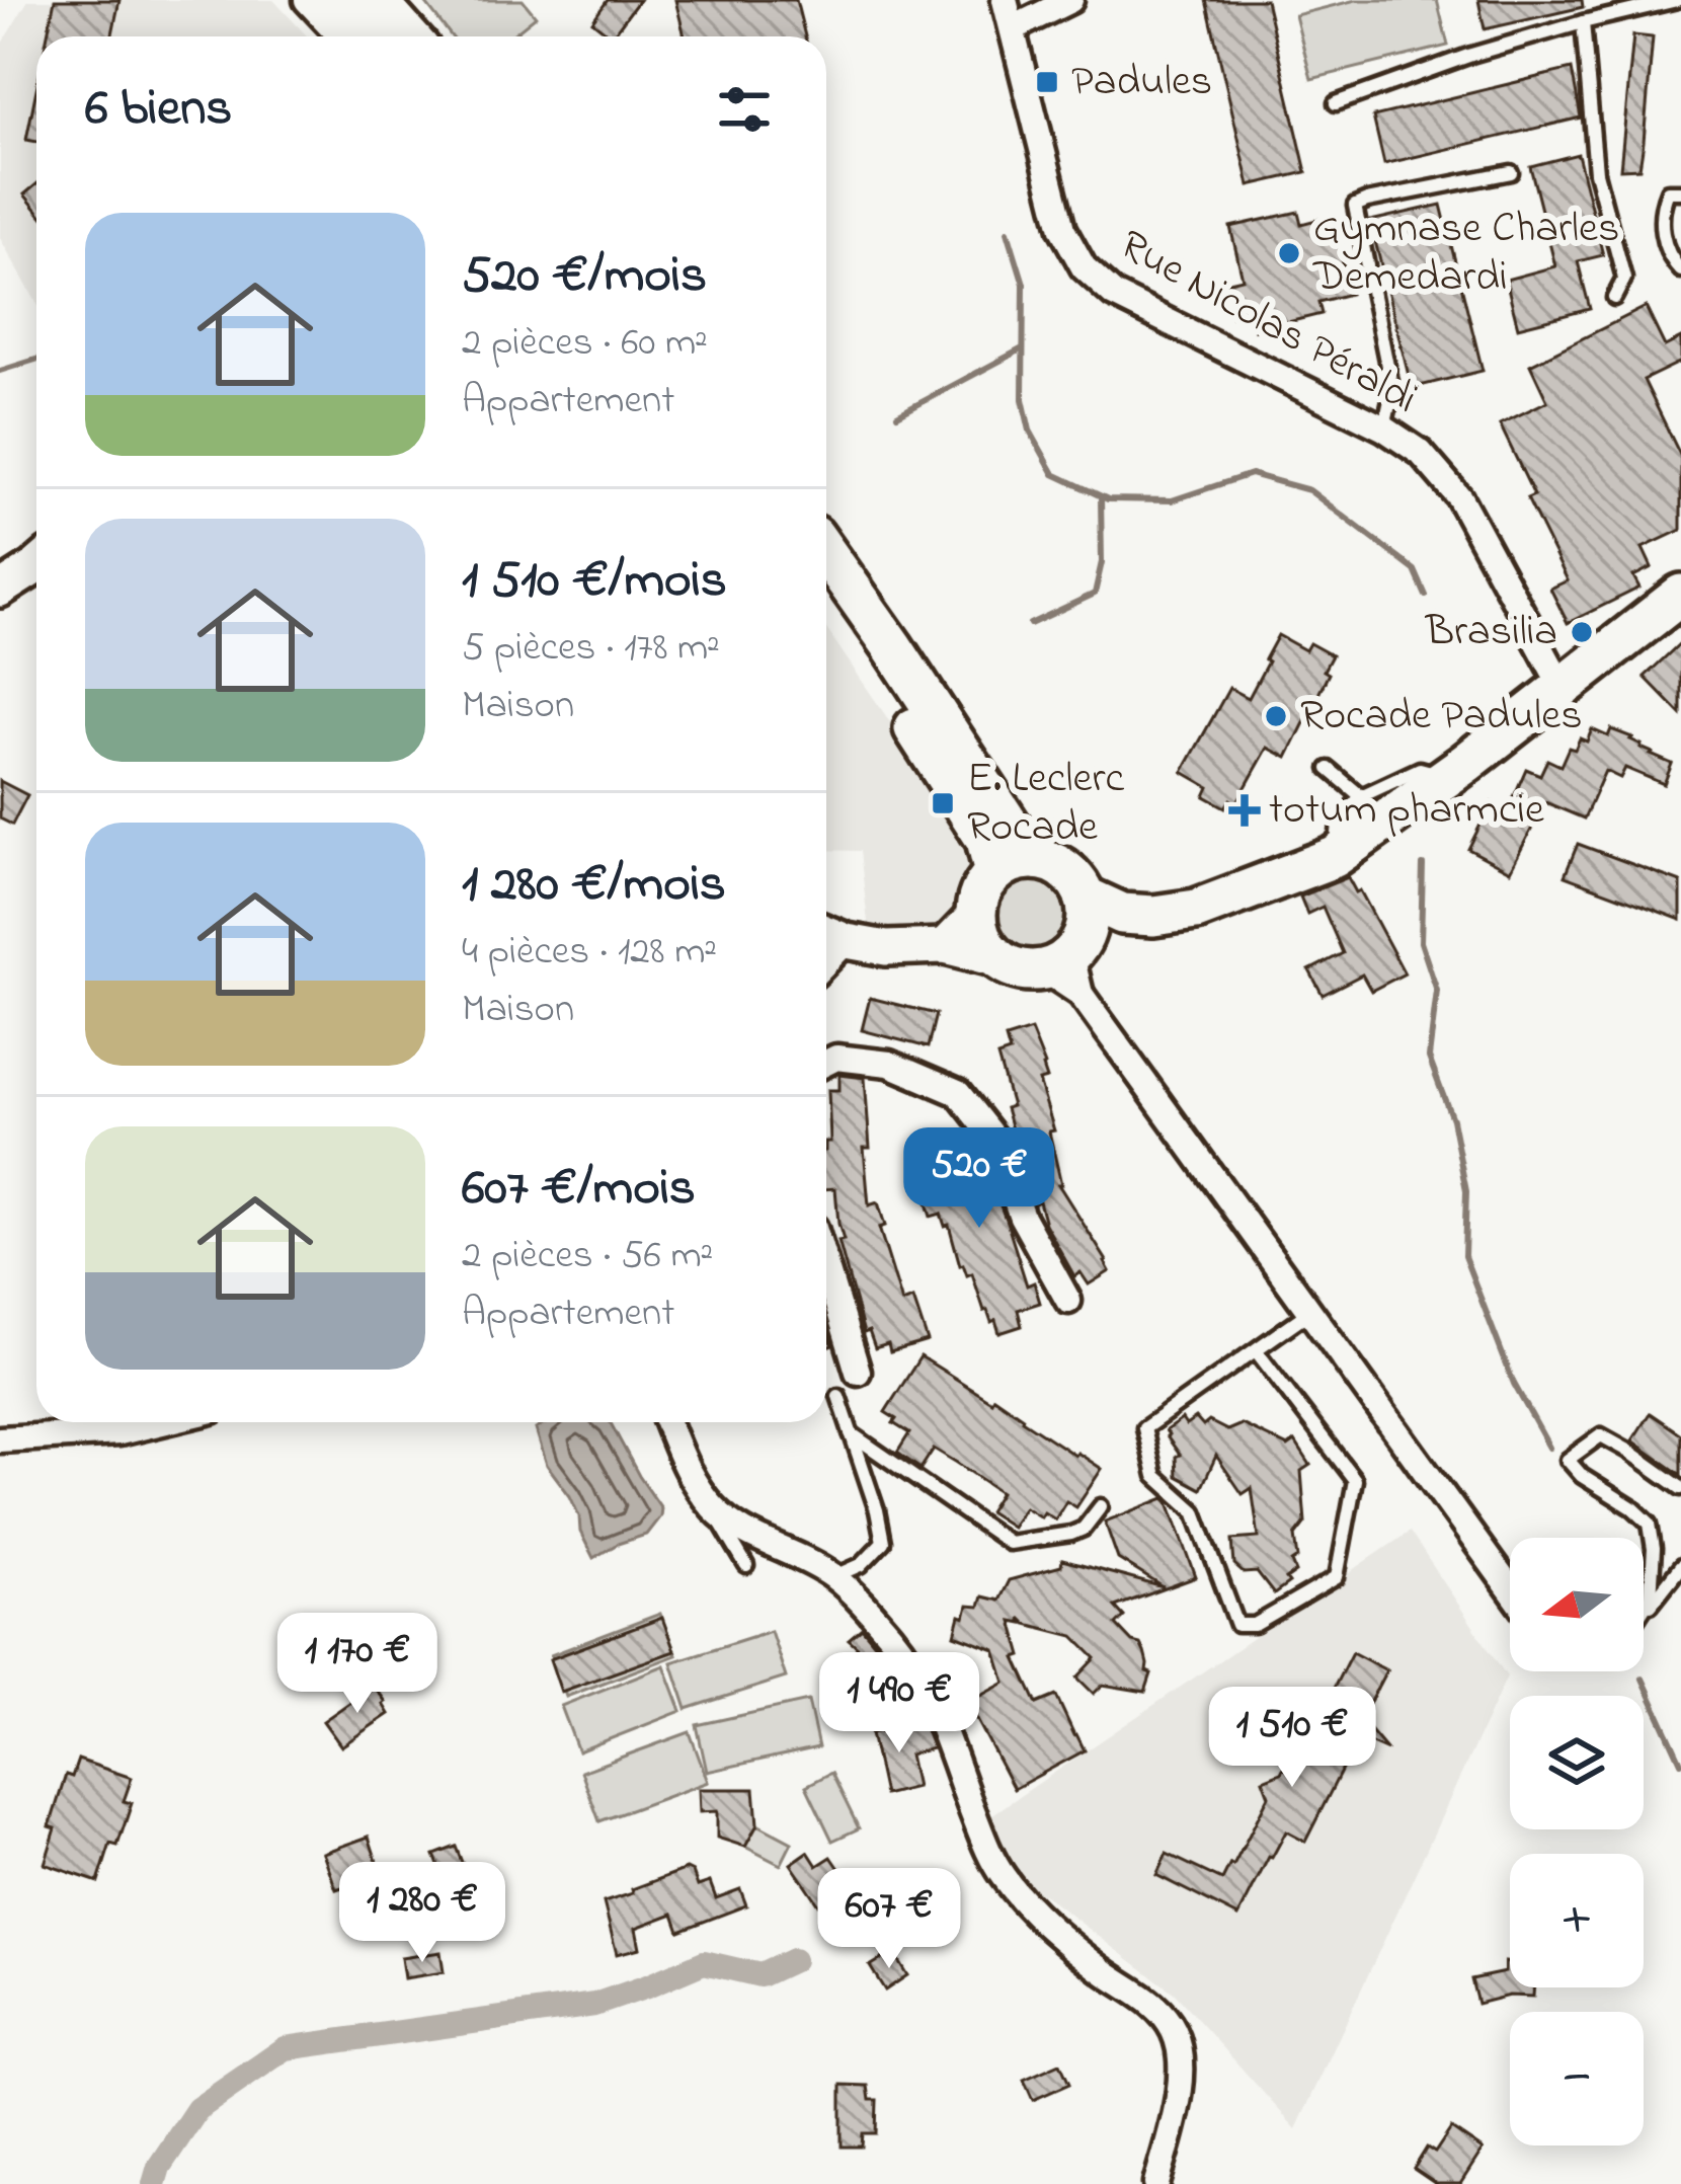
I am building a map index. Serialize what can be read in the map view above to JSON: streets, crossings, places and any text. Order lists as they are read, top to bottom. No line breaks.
{"streets":{"street":["Rue Nicolas Péraldi"]},"places":{"transit":["Padules","E. Leclerc Rocade"],"other":["Gymnase Charles Demedardi","Brasilia","Rocade Padules"],"health":["totum pharmcie"]},"north":"left","page":{"heading":"6 biens","list":[{"name":"520 €/mois","note":"2 pièces · 60 m² · Appartement"},{"name":"1 510 €/mois","note":"5 pièces · 178 m² · Maison"},{"name":"1 280 €/mois","note":"4 pièces · 128 m² · Maison"},{"name":"607 €/mois","note":"2 pièces · 56 m² · Appartement"}],"price":["520 €","1 170 €","1 490 €","1 510 €","1 280 €","607 €"],"map_buttons":["+","−"]}}
